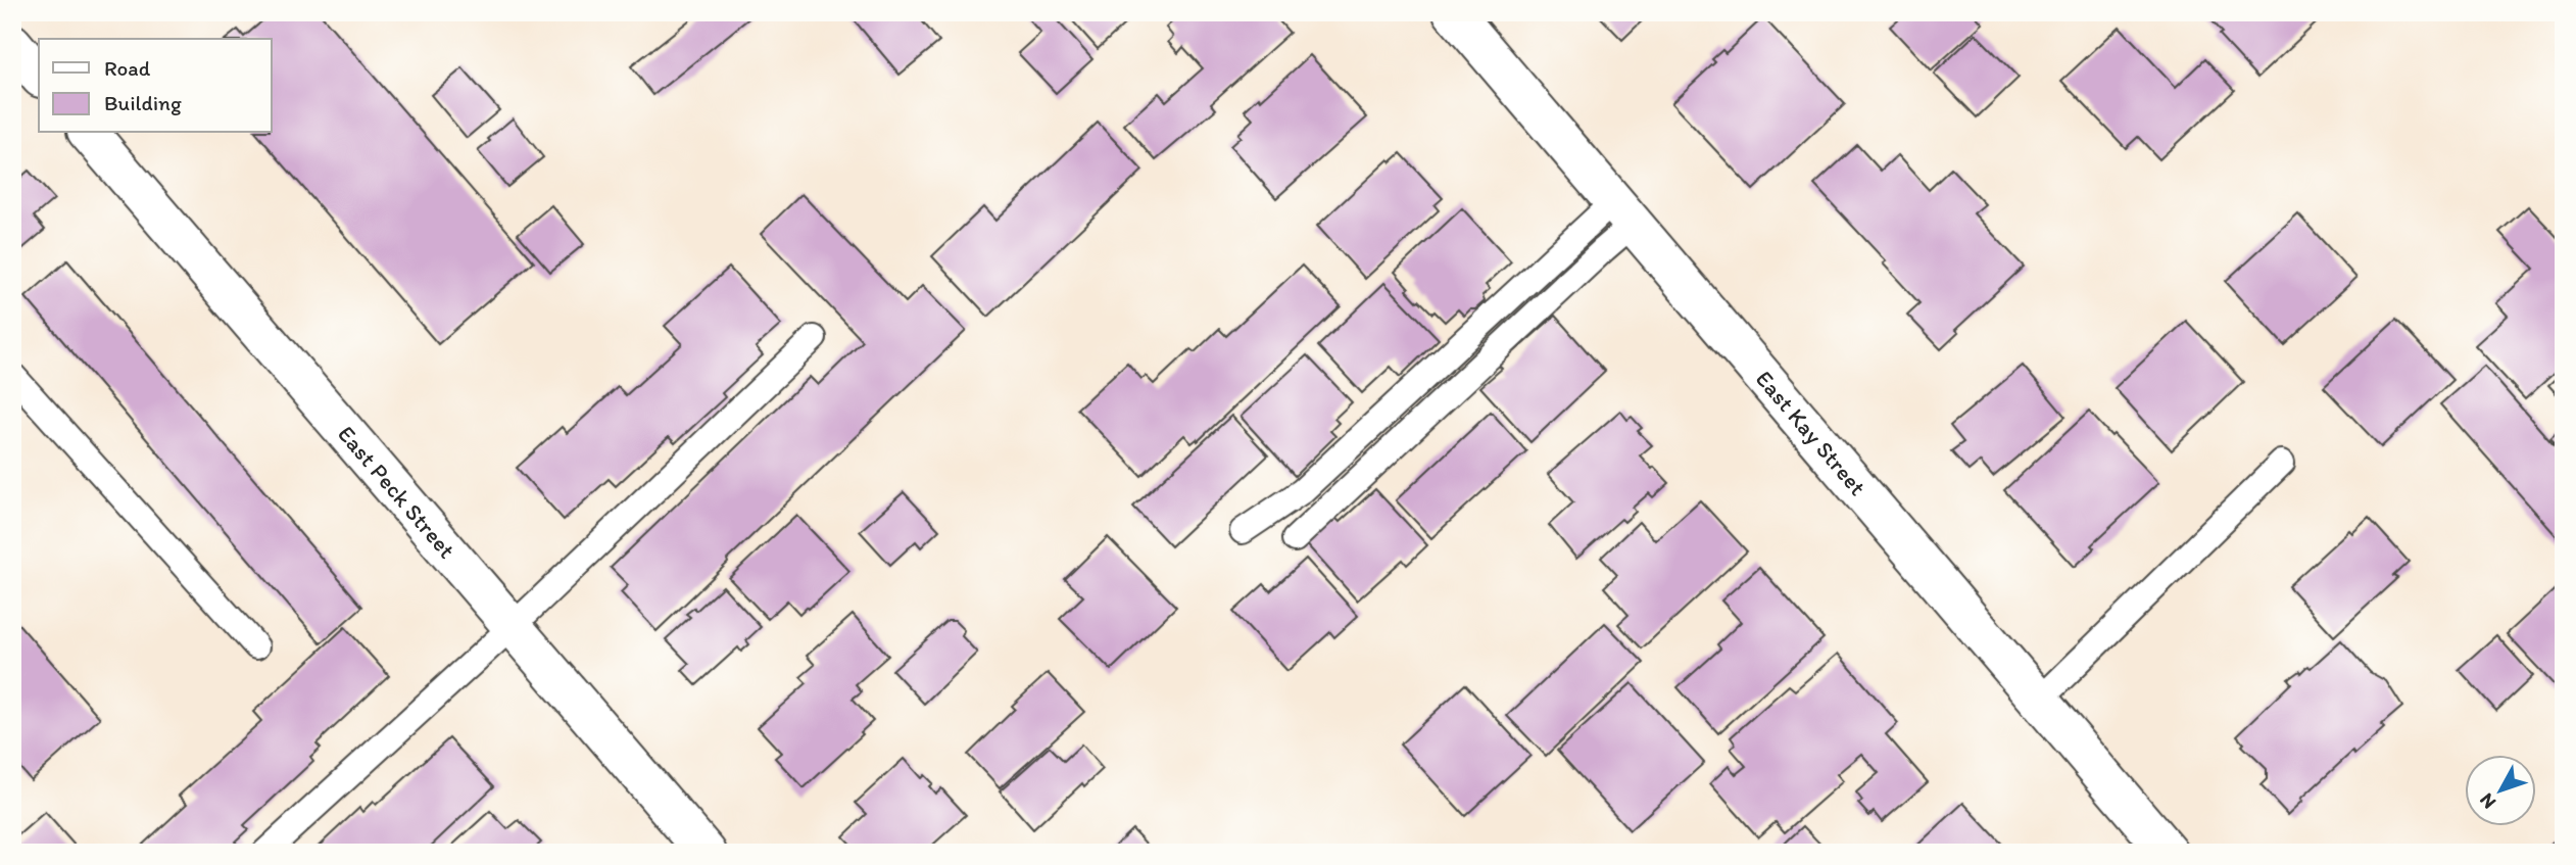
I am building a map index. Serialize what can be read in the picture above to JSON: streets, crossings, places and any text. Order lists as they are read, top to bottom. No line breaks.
{"streets":{"street":["East Kay Street","East Peck Street"]},"legend":["Road","Building"],"north":"bottom left"}
